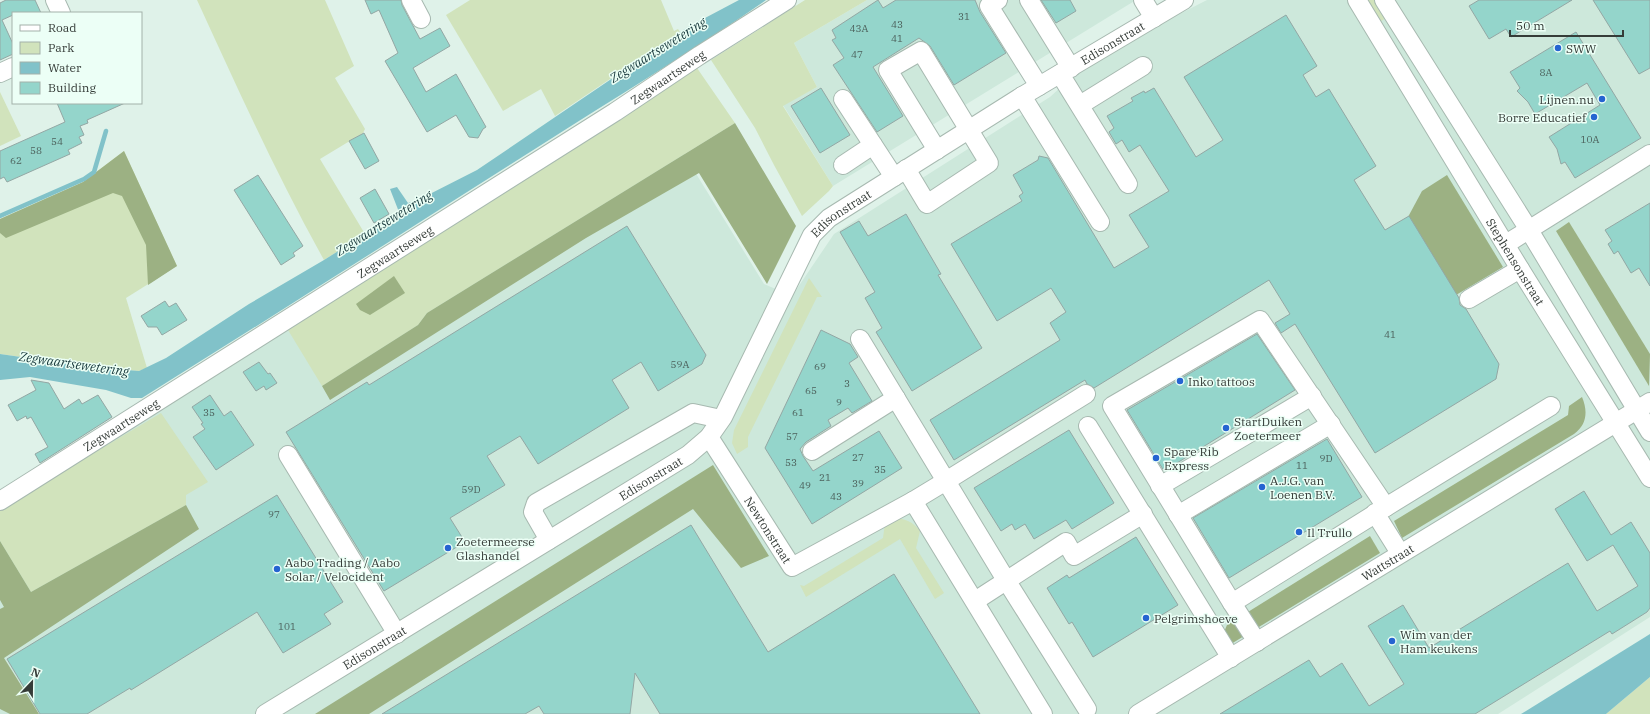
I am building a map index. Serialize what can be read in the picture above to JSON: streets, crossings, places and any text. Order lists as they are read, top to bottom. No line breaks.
{"streets":{"street":["Edisonstraat","Zegwaartseweg","Stephensonstraat","Newtonstraat","Wattstraat"]},"crossings":[["Edisonstraat","Newtonstraat"],["Stephensonstraat","Wattstraat"]],"water":["Zegwaartsewetering"],"places":["SWW","Lijnen.nu","Borre Educatief","Inko tattoos","StartDuiken Zoetermeer","Spare Rib Express","A.J.G. van Loenen B.V.","Il Trullo","Zoetermeerse Glashandel","Aabo Trading / Aabo Solar / Velocident","Pelgrimshoeve","Wim van der Ham keukens"],"house_numbers":["31","43","43A","41","47","8A","10A","54","58","62","41","59A","69","3","65","9","35","61","57","27","9D","53","11","35","21","39","49","59D","43","97","101"],"legend":["Road","Park","Water","Building"],"scale_bar":"50 m","north":"top"}
